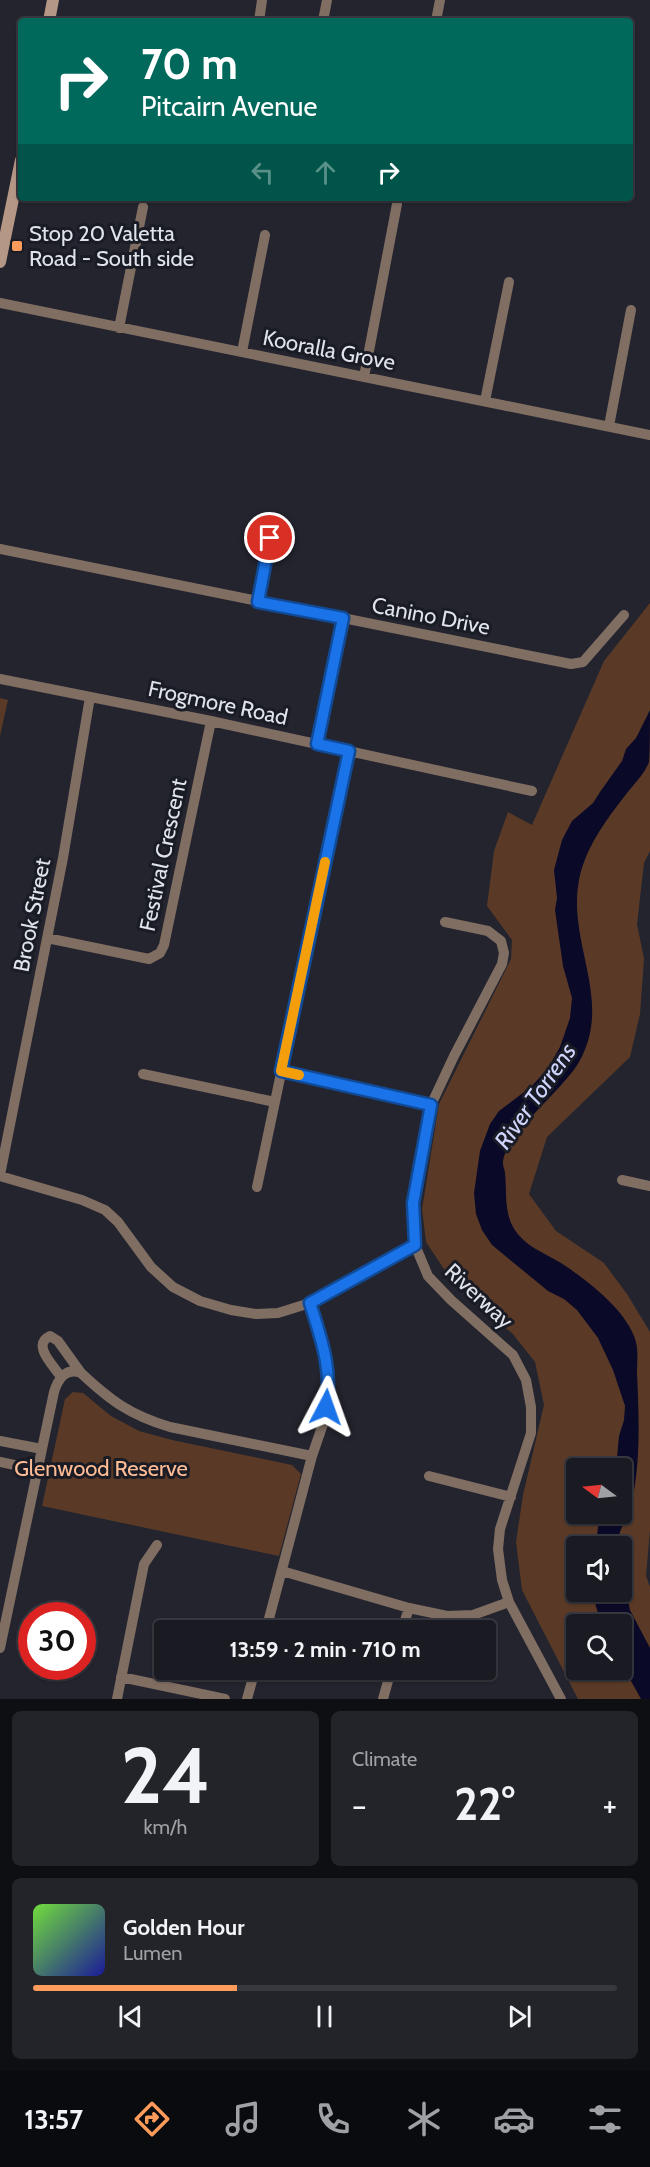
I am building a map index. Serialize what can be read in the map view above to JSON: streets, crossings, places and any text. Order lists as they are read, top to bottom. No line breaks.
{"streets":{"street":["Kooralla Grove","Canino Drive","Frogmore Road","Festival Crescent","Brook Street","Riverway"]},"crossings":[["Frogmore Road","Festival Crescent"],["Frogmore Road","Brook Street"],["Festival Crescent","Brook Street"]],"water":["River Torrens"],"parks":["Glenwood Reserve"],"places":{"transit":["Stop 20 Valetta Road - South side"]},"north":"left","page":{"turn":["70 m","Pitcairn Avenue"],"limit":"30","trip":"13:59 · 2 min · 710 m","tile":[["24","km/h"],"Climate"],"heat":["−","22°","+"],"song":["Golden Hour","Lumen"],"tabs":"13:57"}}
